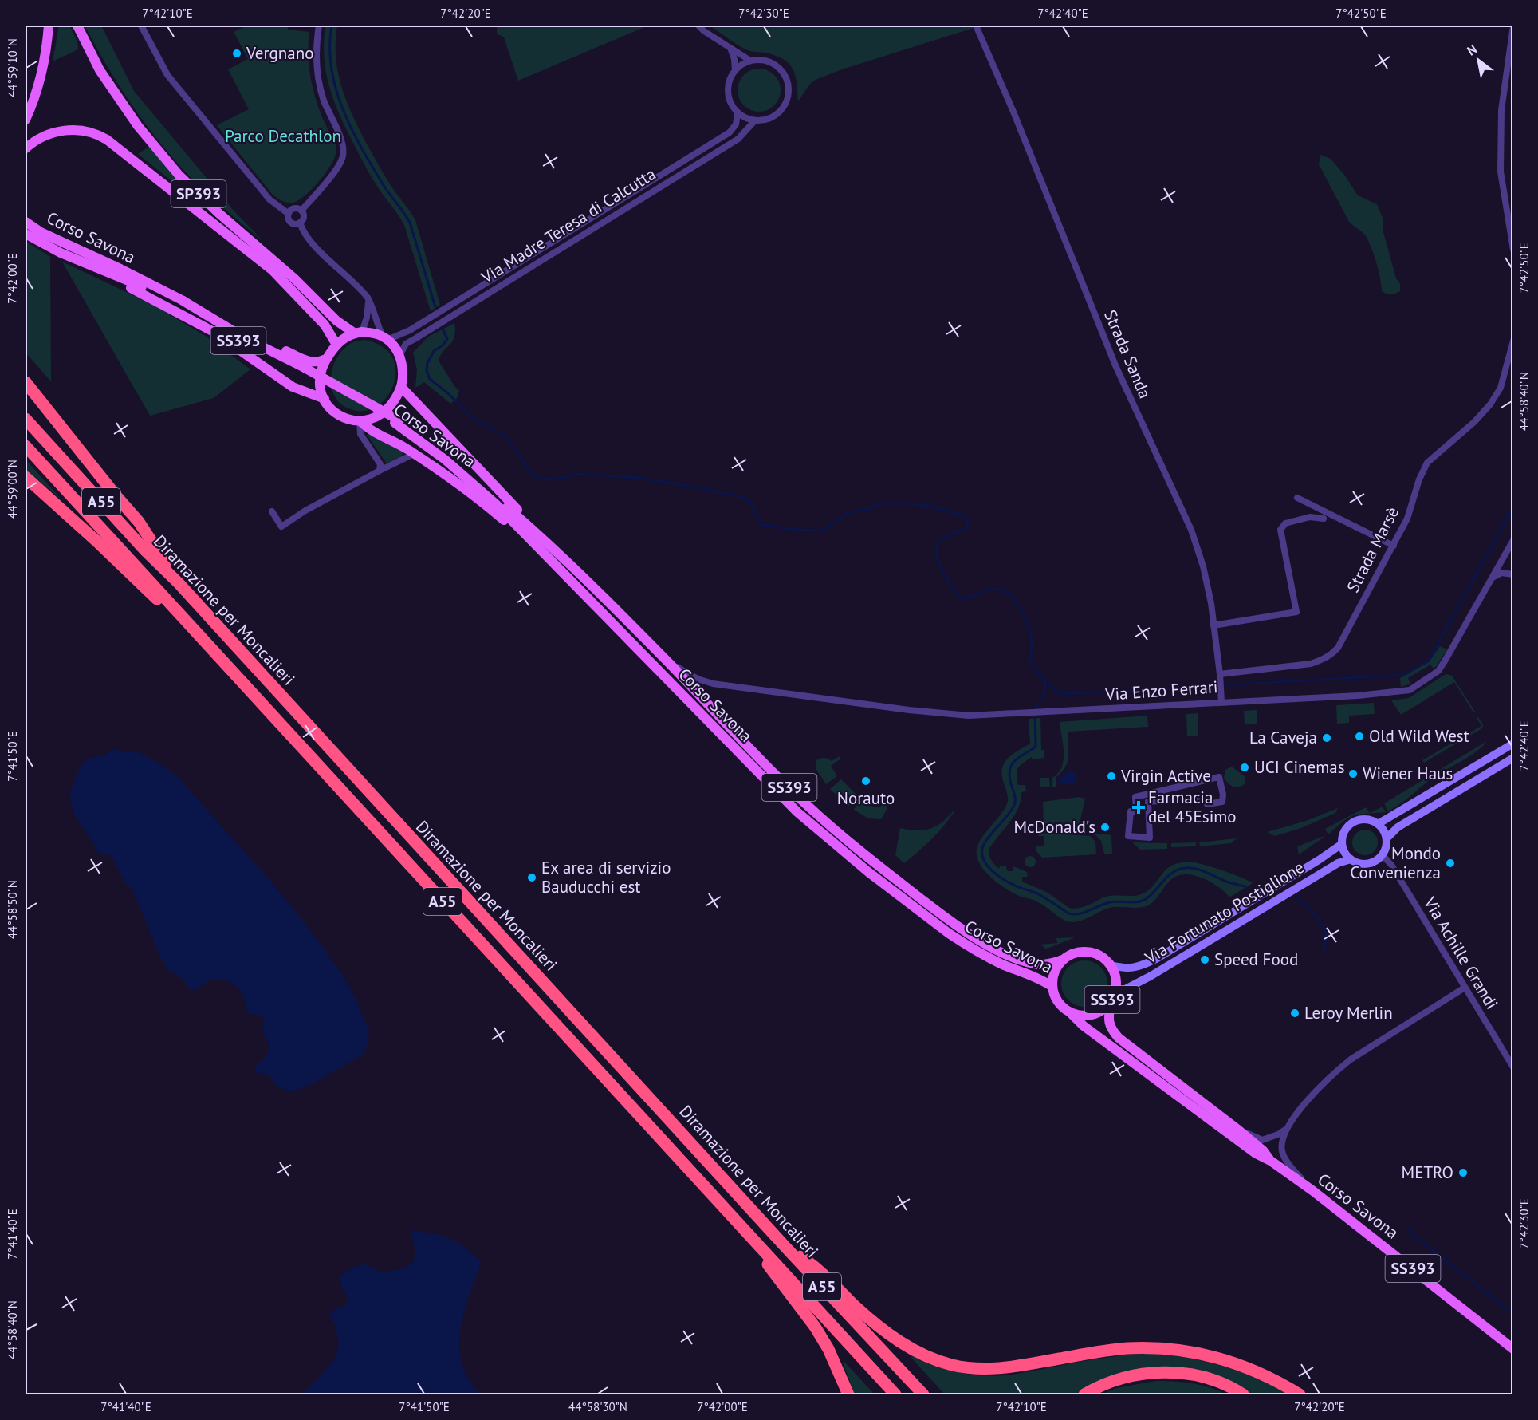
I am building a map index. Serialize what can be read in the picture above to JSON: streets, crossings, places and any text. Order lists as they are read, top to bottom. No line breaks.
{"streets":{"highway":["A55","Diramazione per Moncalieri"],"main road":["SP393","Corso Savona","SS393"],"street":["Via Madre Teresa di Calcutta","Strada Sanda","Strada Marsè","Via Enzo Ferrari","Via Fortunato Postiglione","Via Achille Grandi"]},"crossings":[["SP393","Via Madre Teresa di Calcutta"],["SP393","Corso Savona"],["Via Madre Teresa di Calcutta","Corso Savona"],["Corso Savona","SS393"],["Corso Savona","Via Enzo Ferrari"],["Corso Savona","Via Fortunato Postiglione"],["SS393","Via Fortunato Postiglione"],["Strada Sanda","Strada Marsè"],["Strada Sanda","Via Enzo Ferrari"],["Via Fortunato Postiglione","Via Achille Grandi"]],"parks":["Parco Decathlon"],"places":{"other":["Vergnano","Old Wild West","La Caveja","UCI Cinemas","Wiener Haus","Virgin Active","Norauto","McDonald's","Mondo Convenienza","Ex area di servizio Bauducchi est","Speed Food","Leroy Merlin","METRO"],"health":["Farmacia del 45Esimo"]},"north":"top left","coordinates":["7°42'10\"E","7°42'20\"E","7°42'30\"E","7°42'40\"E","7°42'50\"E","44°59'10\"N","7°42'00\"E","44°58'40\"N","44°59'00\"N","7°41'50\"E","44°58'50\"N","7°41'40\"E","44°58'30\"N"]}
